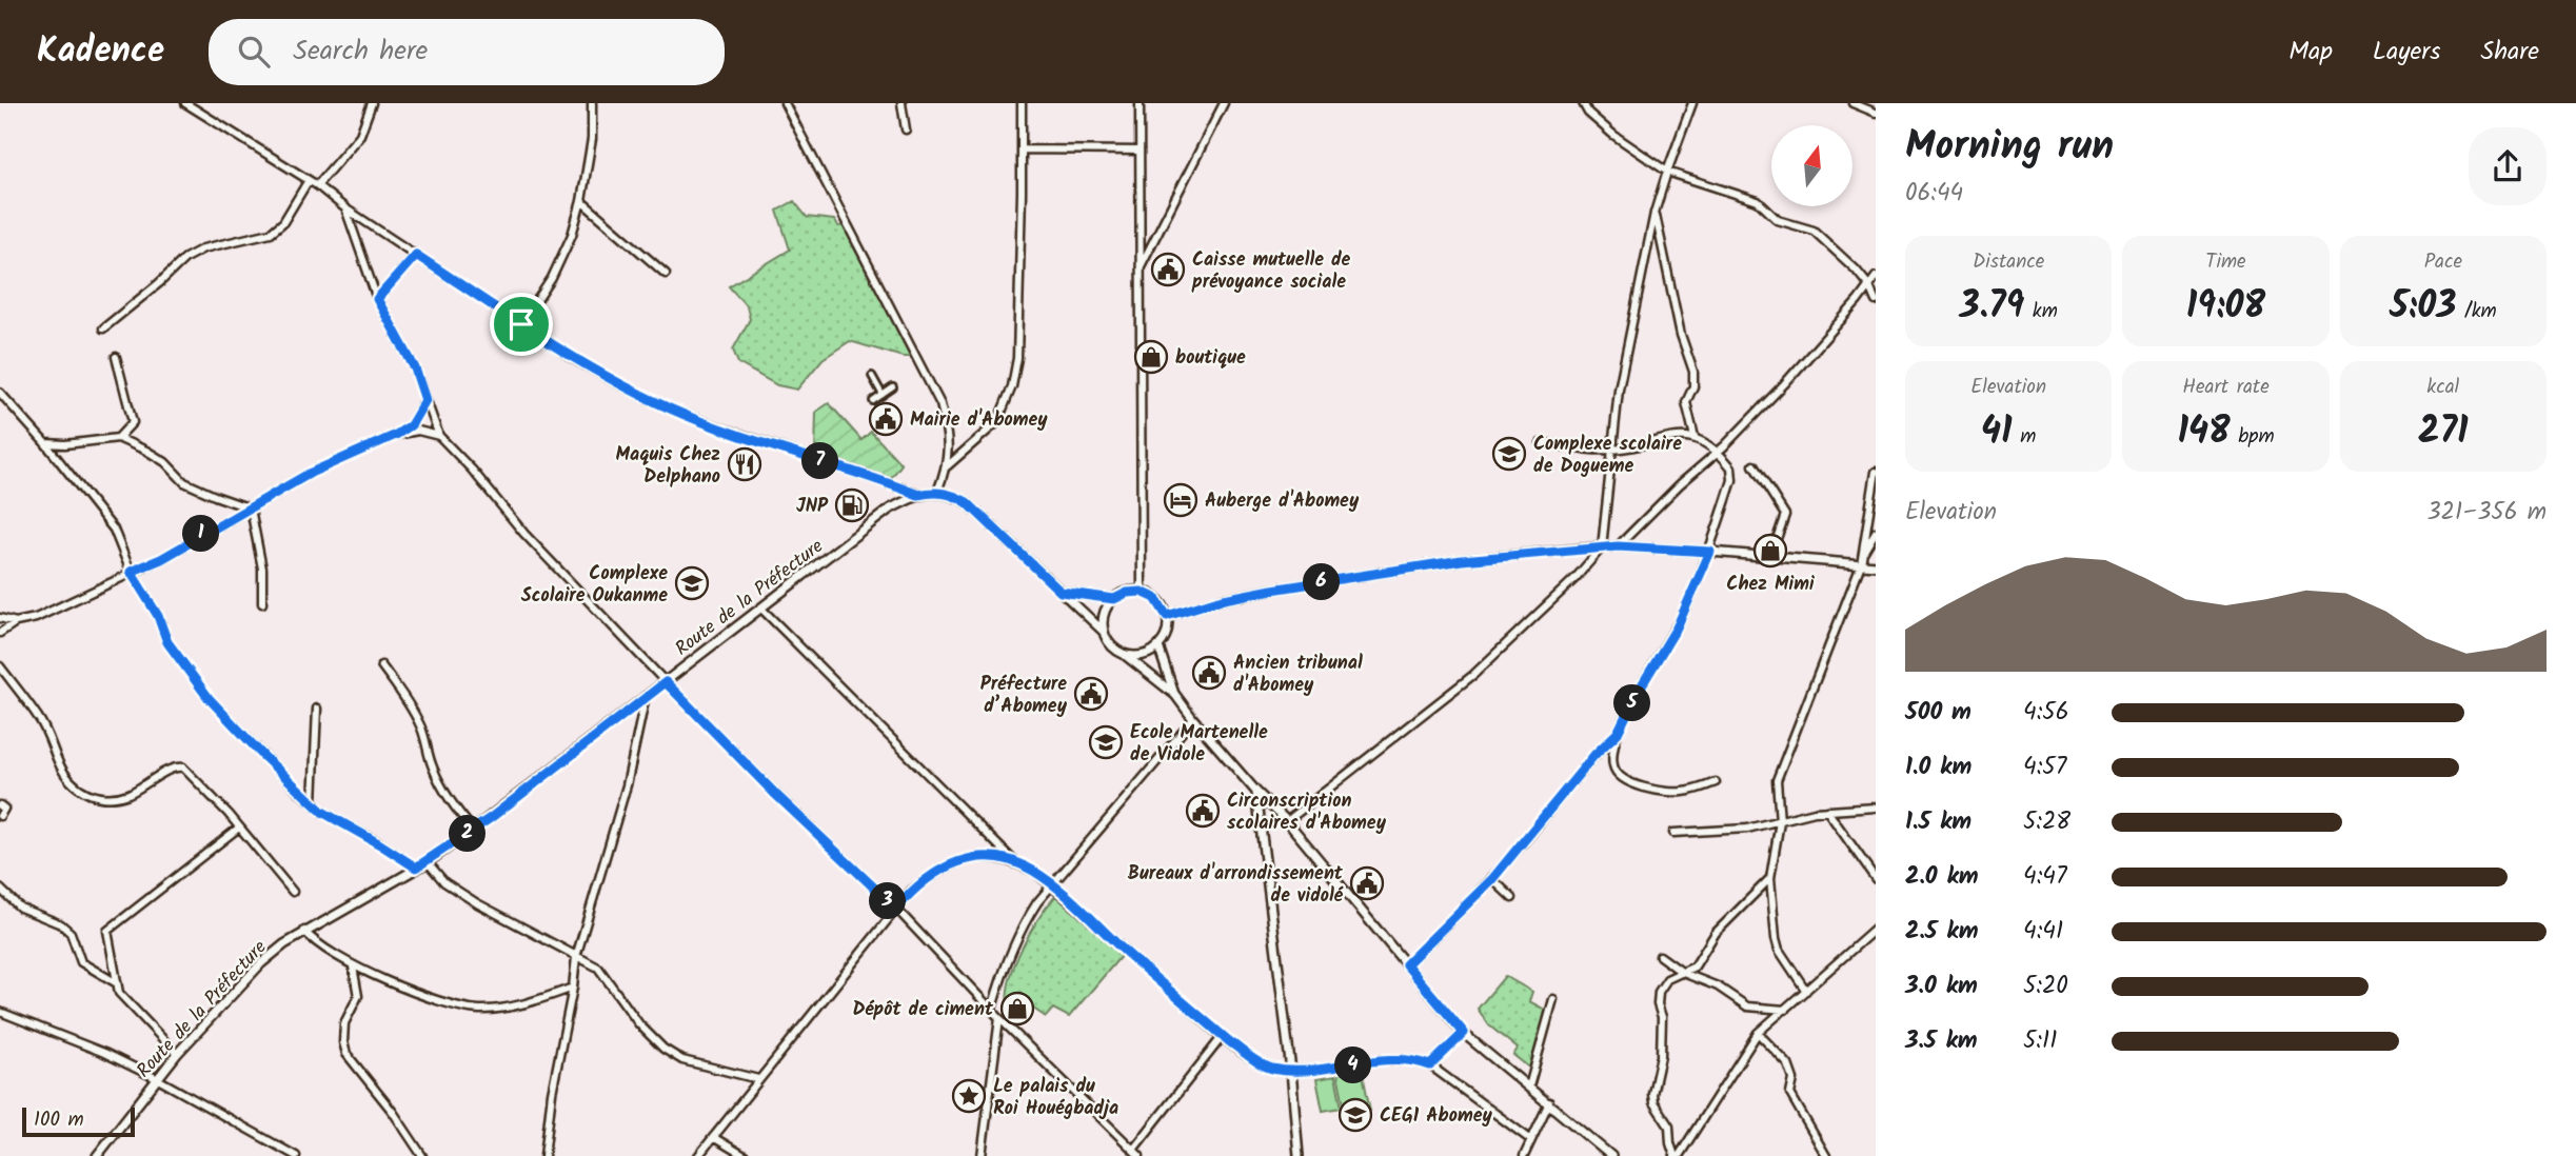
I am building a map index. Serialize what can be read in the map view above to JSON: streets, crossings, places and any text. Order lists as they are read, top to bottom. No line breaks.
{"streets":{"street":["Route de la Préfecture"]},"places":{"public building":["Caisse mutuelle de prévoyance sociale","Mairie d'Abomey","Ancien tribunal d'Abomey","Préfecture d’Abomey","Circonscription scolaires d'Abomey","Bureaux d'arrondissement de vidolé"],"shop":["boutique","Chez Mimi","Dépôt de ciment"],"school or university":["Complexe scolaire de Dogueme","Complexe Scolaire Oukanme","Ecole Martenelle de Vidole","CEG1 Abomey"],"restaurant":["Maquis Chez Delphano"],"hotel":["Auberge d'Abomey"],"fuel station":["JNP"],"place":["Le palais du Roi Houégbadja"]},"scale_bar":"100 m","north":"top","page":{"header":"Kadence","search":"Search here","nav":["Map","Layers","Share"],"heading":["Morning run","06:44"],"stats":[["Distance","3.79 km"],["Time","19:08"],["Pace","5:03 /km"],["Elevation","41 m"],["Heart rate","148 bpm"],["kcal","271"]],"pins":["7","1","6","5","2","3","4"],"chart":["Elevation","321–356 m"],"list":[{"name":"500 m","note":"4:56"},{"name":"1.0 km","note":"4:57"},{"name":"1.5 km","note":"5:28"},{"name":"2.0 km","note":"4:47"},{"name":"2.5 km","note":"4:41"},{"name":"3.0 km","note":"5:20"},{"name":"3.5 km","note":"5:11"}],"scale":"100 m"}}
